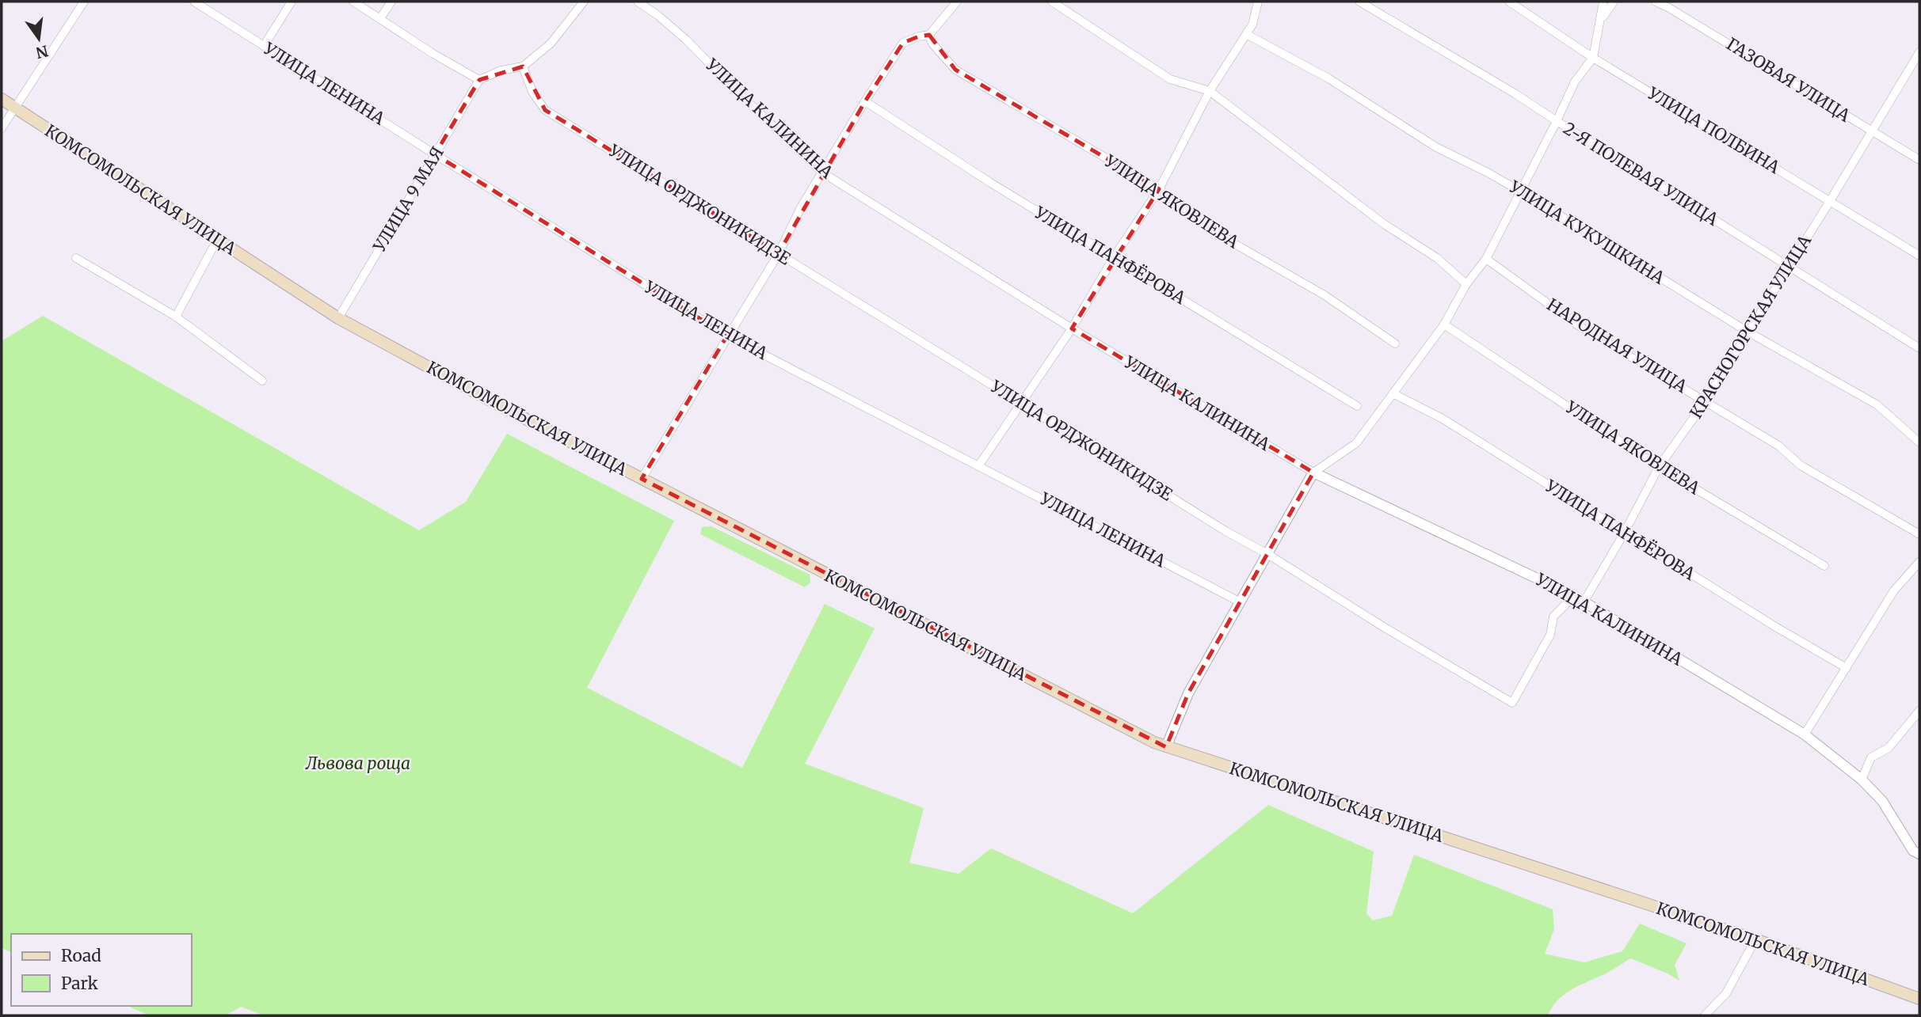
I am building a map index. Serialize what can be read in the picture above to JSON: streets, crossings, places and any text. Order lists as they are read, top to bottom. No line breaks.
{"streets":{"main road":["КОМСОМОЛЬСКАЯ УЛИЦА"],"street":["ГАЗОВАЯ УЛИЦА","УЛИЦА ЛЕНИНА","УЛИЦА КАЛИНИНА","УЛИЦА ПОЛБИНА","2-Я ПОЛЕВАЯ УЛИЦА","УЛИЦА 9 МАЯ","УЛИЦА ЯКОВЛЕВА","УЛИЦА ОРДЖОНИКИДЗЕ","УЛИЦА КУКУШКИНА","УЛИЦА ПАНФЁРОВА","КРАСНОГОРСКАЯ УЛИЦА","НАРОДНАЯ УЛИЦА"]},"crossings":[["ГАЗОВАЯ УЛИЦА","КРАСНОГОРСКАЯ УЛИЦА"],["УЛИЦА ЛЕНИНА","УЛИЦА 9 МАЯ"],["УЛИЦА КАЛИНИНА","УЛИЦА ОРДЖОНИКИДЗЕ"],["УЛИЦА КАЛИНИНА","КРАСНОГОРСКАЯ УЛИЦА"],["УЛИЦА ПОЛБИНА","КРАСНОГОРСКАЯ УЛИЦА"],["2-Я ПОЛЕВАЯ УЛИЦА","КРАСНОГОРСКАЯ УЛИЦА"],["КОМСОМОЛЬСКАЯ УЛИЦА","УЛИЦА 9 МАЯ"],["УЛИЦА ЯКОВЛЕВА","КРАСНОГОРСКАЯ УЛИЦА"],["УЛИЦА КУКУШКИНА","КРАСНОГОРСКАЯ УЛИЦА"],["УЛИЦА ПАНФЁРОВА","КРАСНОГОРСКАЯ УЛИЦА"],["КРАСНОГОРСКАЯ УЛИЦА","НАРОДНАЯ УЛИЦА"]],"parks":["Львова роща"],"legend":["Road","Park"],"north":"bottom"}
